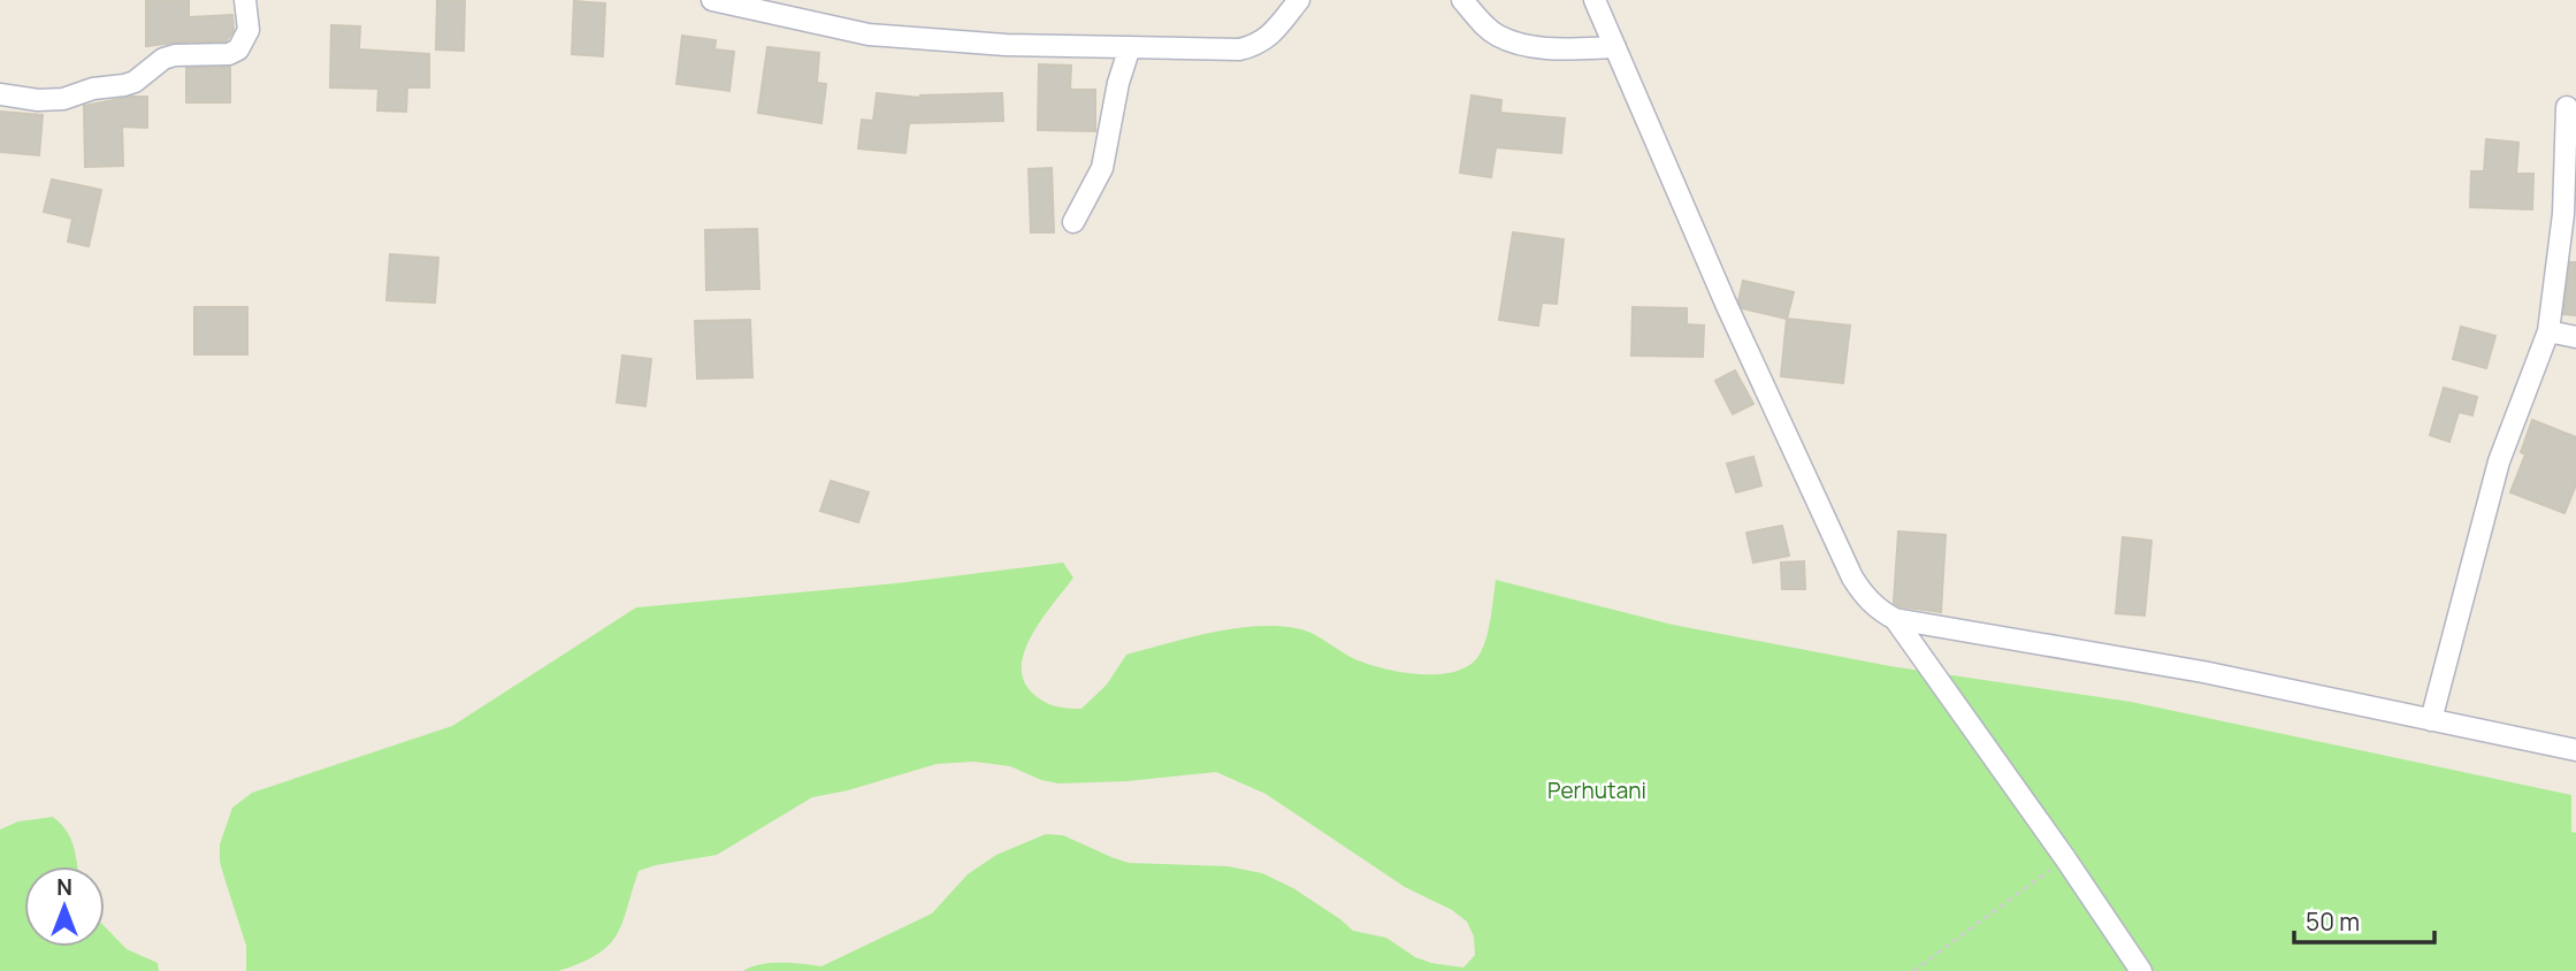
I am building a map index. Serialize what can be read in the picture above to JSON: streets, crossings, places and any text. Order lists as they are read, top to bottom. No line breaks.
{"parks":["Perhutani"],"scale_bar":"50 m","north":"top"}
